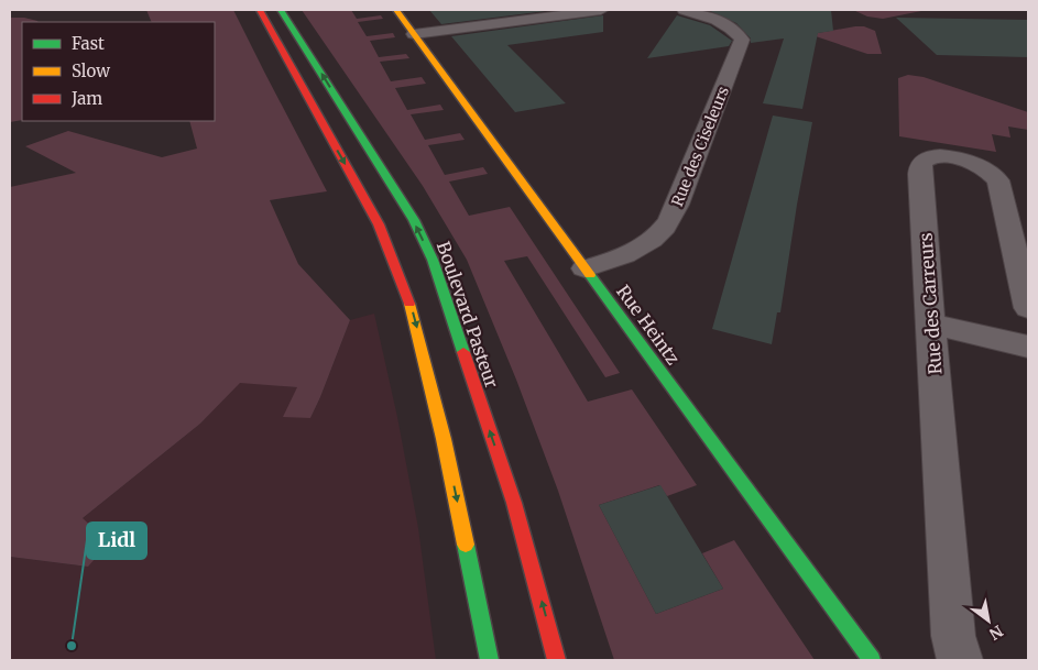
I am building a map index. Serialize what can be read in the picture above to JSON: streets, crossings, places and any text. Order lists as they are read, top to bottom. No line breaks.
{"streets":{"street":["Rue des Ciseleurs","Rue des Carreurs","Boulevard Pasteur","Rue Heintz"]},"crossings":[["Rue des Ciseleurs","Rue Heintz"]],"places":["Lidl"],"legend":["Fast","Slow","Jam"],"north":"bottom right"}
